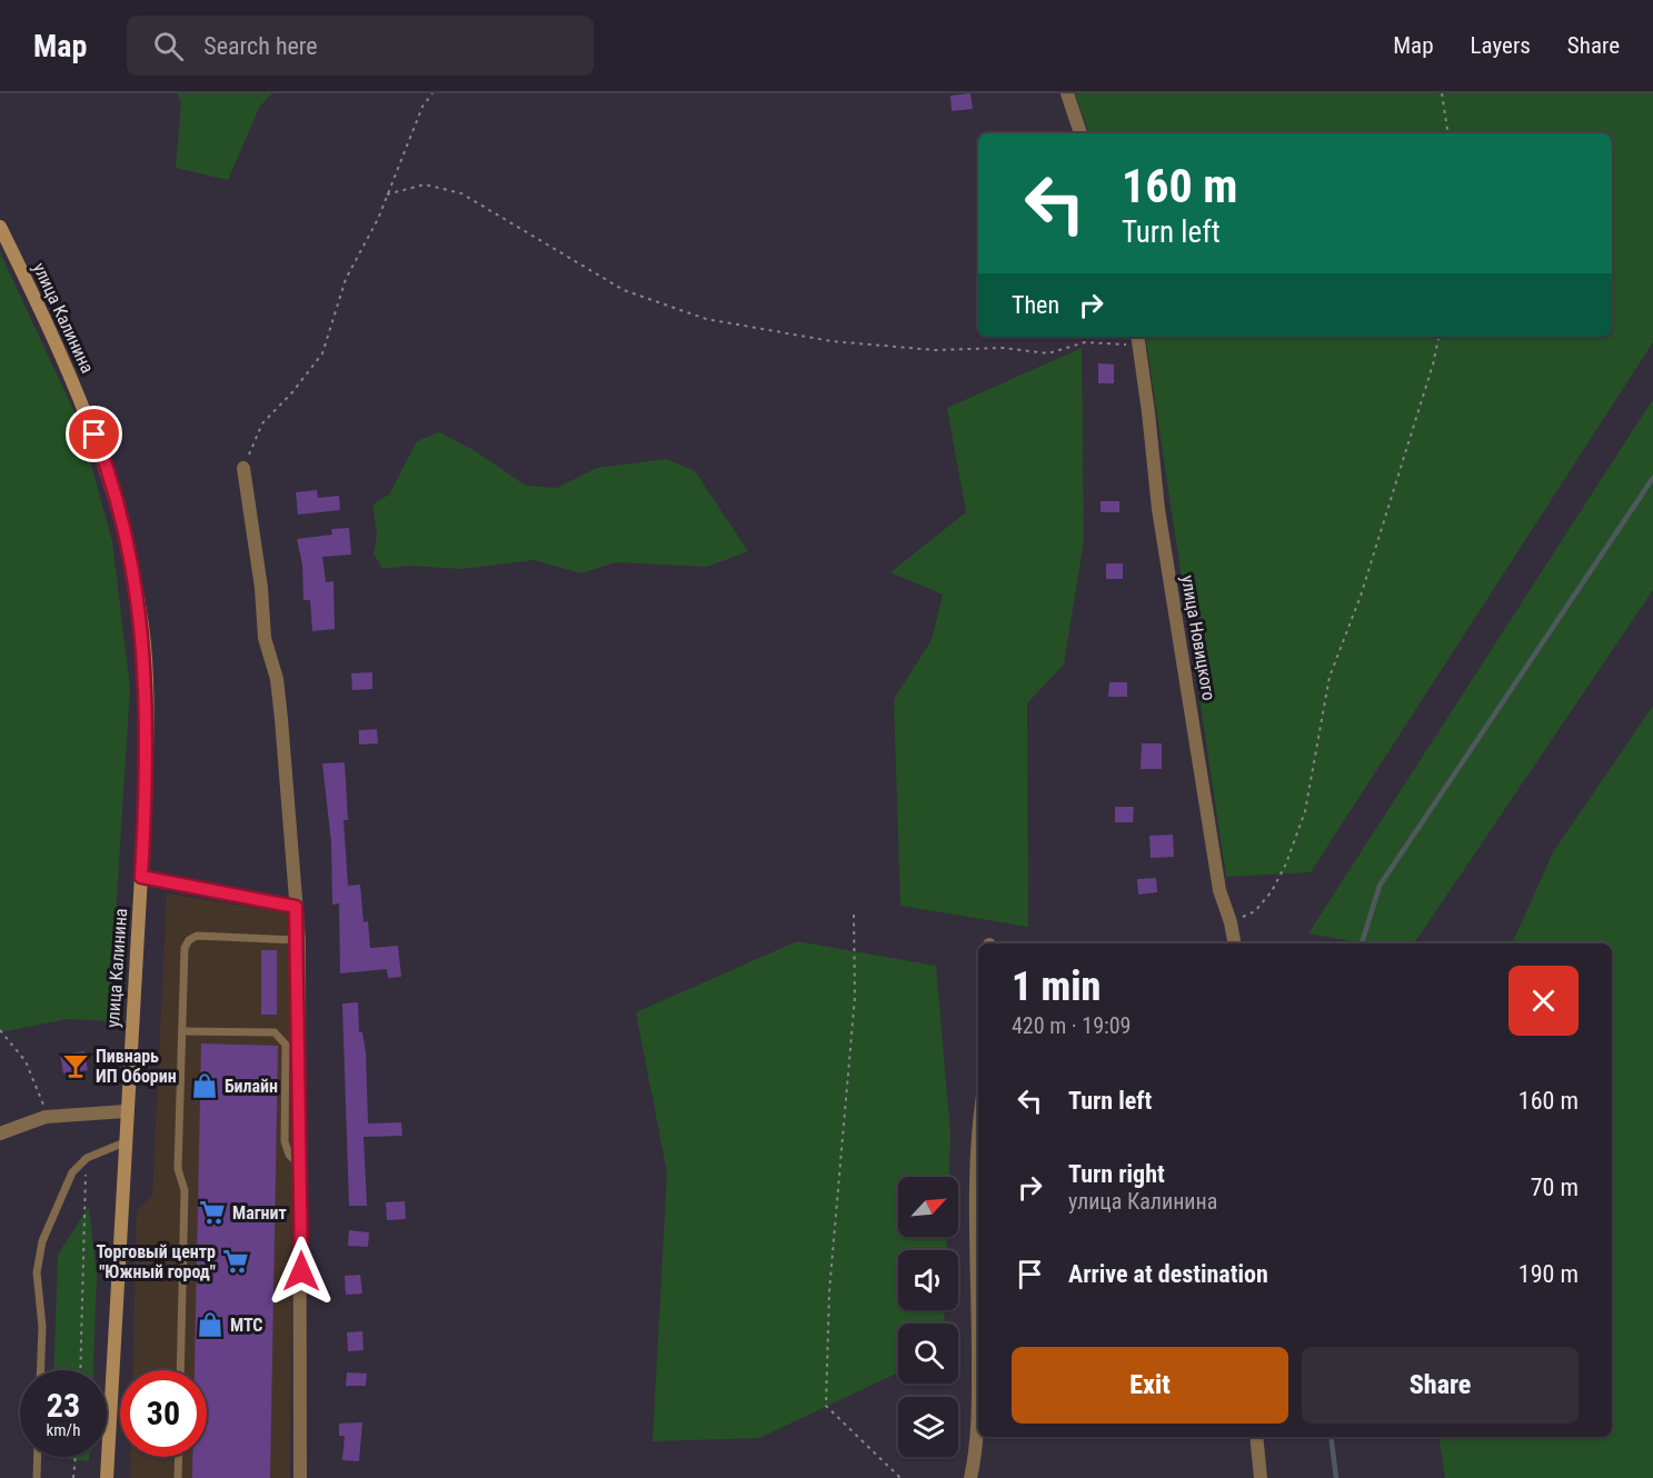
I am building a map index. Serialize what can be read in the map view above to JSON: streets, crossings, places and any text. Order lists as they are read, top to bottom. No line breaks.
{"streets":{"main road":["улица Калинина"],"street":["улица Новицкого"]},"places":{"bar":["Пивнарь ИП Оборин"],"shop":["Билайн","МТС"],"supermarket":["Магнит","Торговый центр \"Южный город\""]},"north":"top right","page":{"header":"Map","search":"Search here","nav":["Map","Layers","Share"],"turn":["160 m","Turn left"],"then":"Then","heading":["1 min","420 m · 19:09"],"list":[{"name":"Turn left","value":"160 m"},{"name":"Turn right","note":"улица Калинина","value":"70 m"},{"name":"Arrive at destination","value":"190 m"}],"buttons":["Exit","Share"],"speed":"23 km/h","limit":"30"}}
